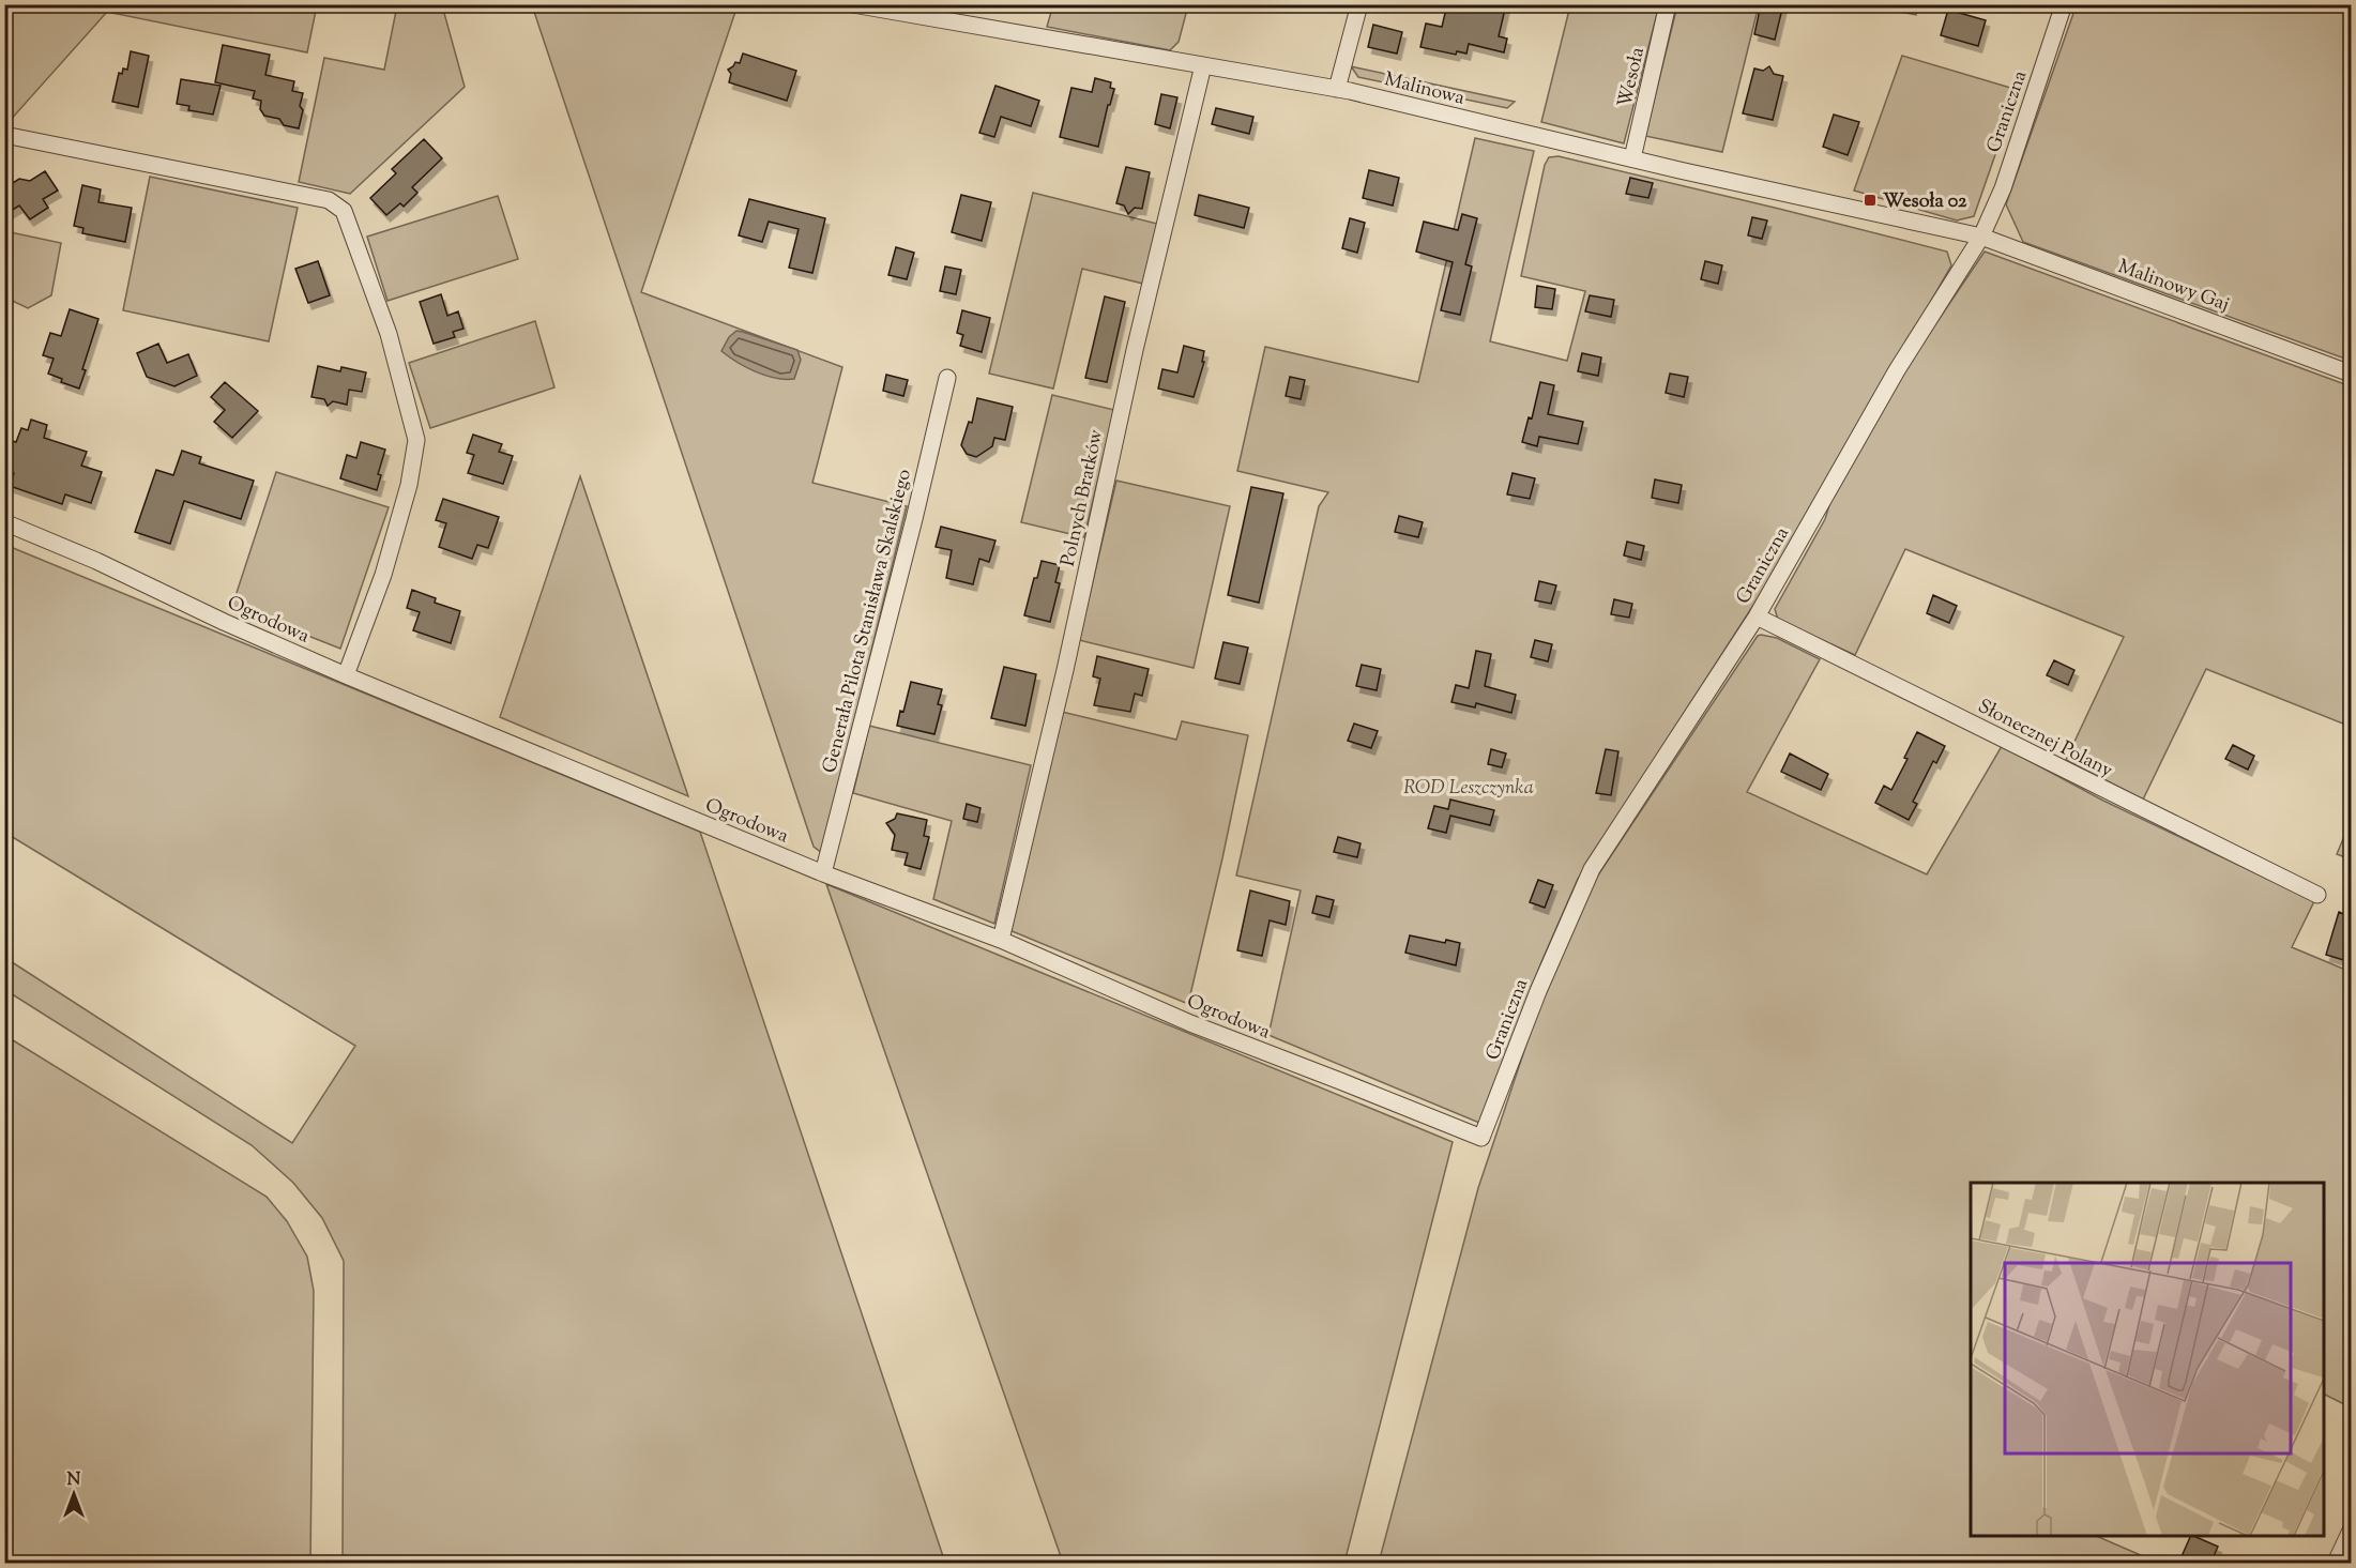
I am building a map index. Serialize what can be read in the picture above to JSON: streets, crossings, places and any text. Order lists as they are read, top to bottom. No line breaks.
{"streets":{"street":["Wesoła","Malinowa","Graniczna","Malinowy Gaj","Polnych Bratków","Ogrodowa","Generała Pilota Stanisława Skalskiego","Słonecznej Polany"]},"crossings":[["Wesoła","Malinowa"],["Malinowa","Graniczna"],["Malinowa","Malinowy Gaj"],["Malinowa","Polnych Bratków"],["Graniczna","Malinowy Gaj"],["Graniczna","Ogrodowa"],["Graniczna","Słonecznej Polany"],["Polnych Bratków","Ogrodowa"],["Ogrodowa","Generała Pilota Stanisława Skalskiego"]],"parks":["ROD Leszczynka"],"places":{"transit":["Wesoła 02"]},"north":"top"}
